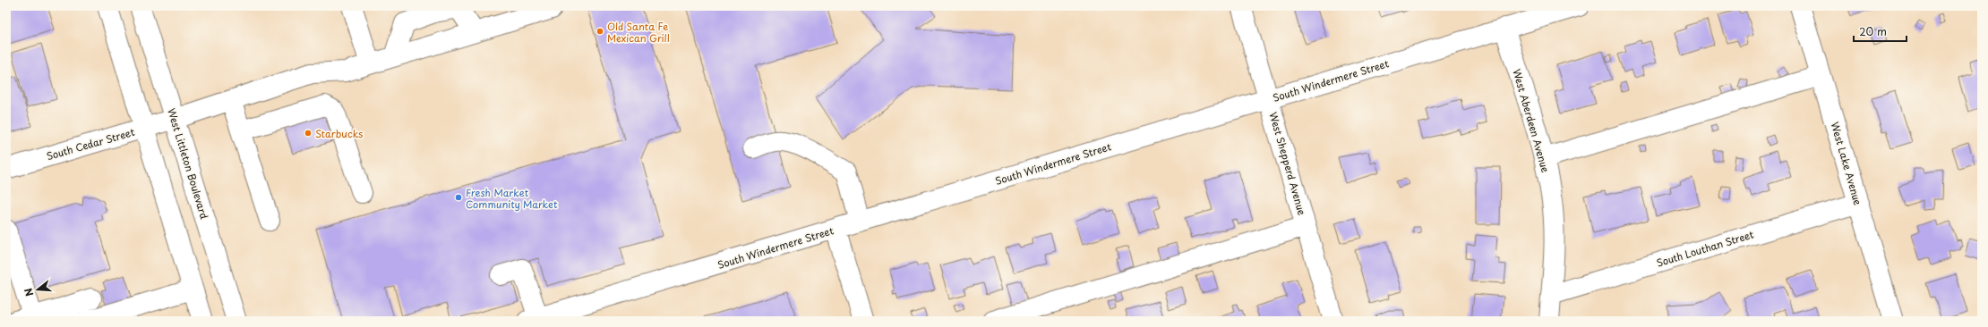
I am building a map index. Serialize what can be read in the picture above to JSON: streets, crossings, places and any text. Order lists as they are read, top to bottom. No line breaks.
{"streets":{"street":["South Windermere Street","West Aberdeen Avenue","South Cedar Street","West Littleton Boulevard","West Shepperd Avenue","West Lake Avenue","South Louthan Street"]},"crossings":[["South Windermere Street","West Aberdeen Avenue"],["South Windermere Street","West Shepperd Avenue"],["West Aberdeen Avenue","South Louthan Street"],["South Cedar Street","West Littleton Boulevard"],["West Lake Avenue","South Louthan Street"]],"places":["Old Santa Fe Mexican Grill","Starbucks","Fresh Market Community Market"],"scale_bar":"20 m","north":"left"}
